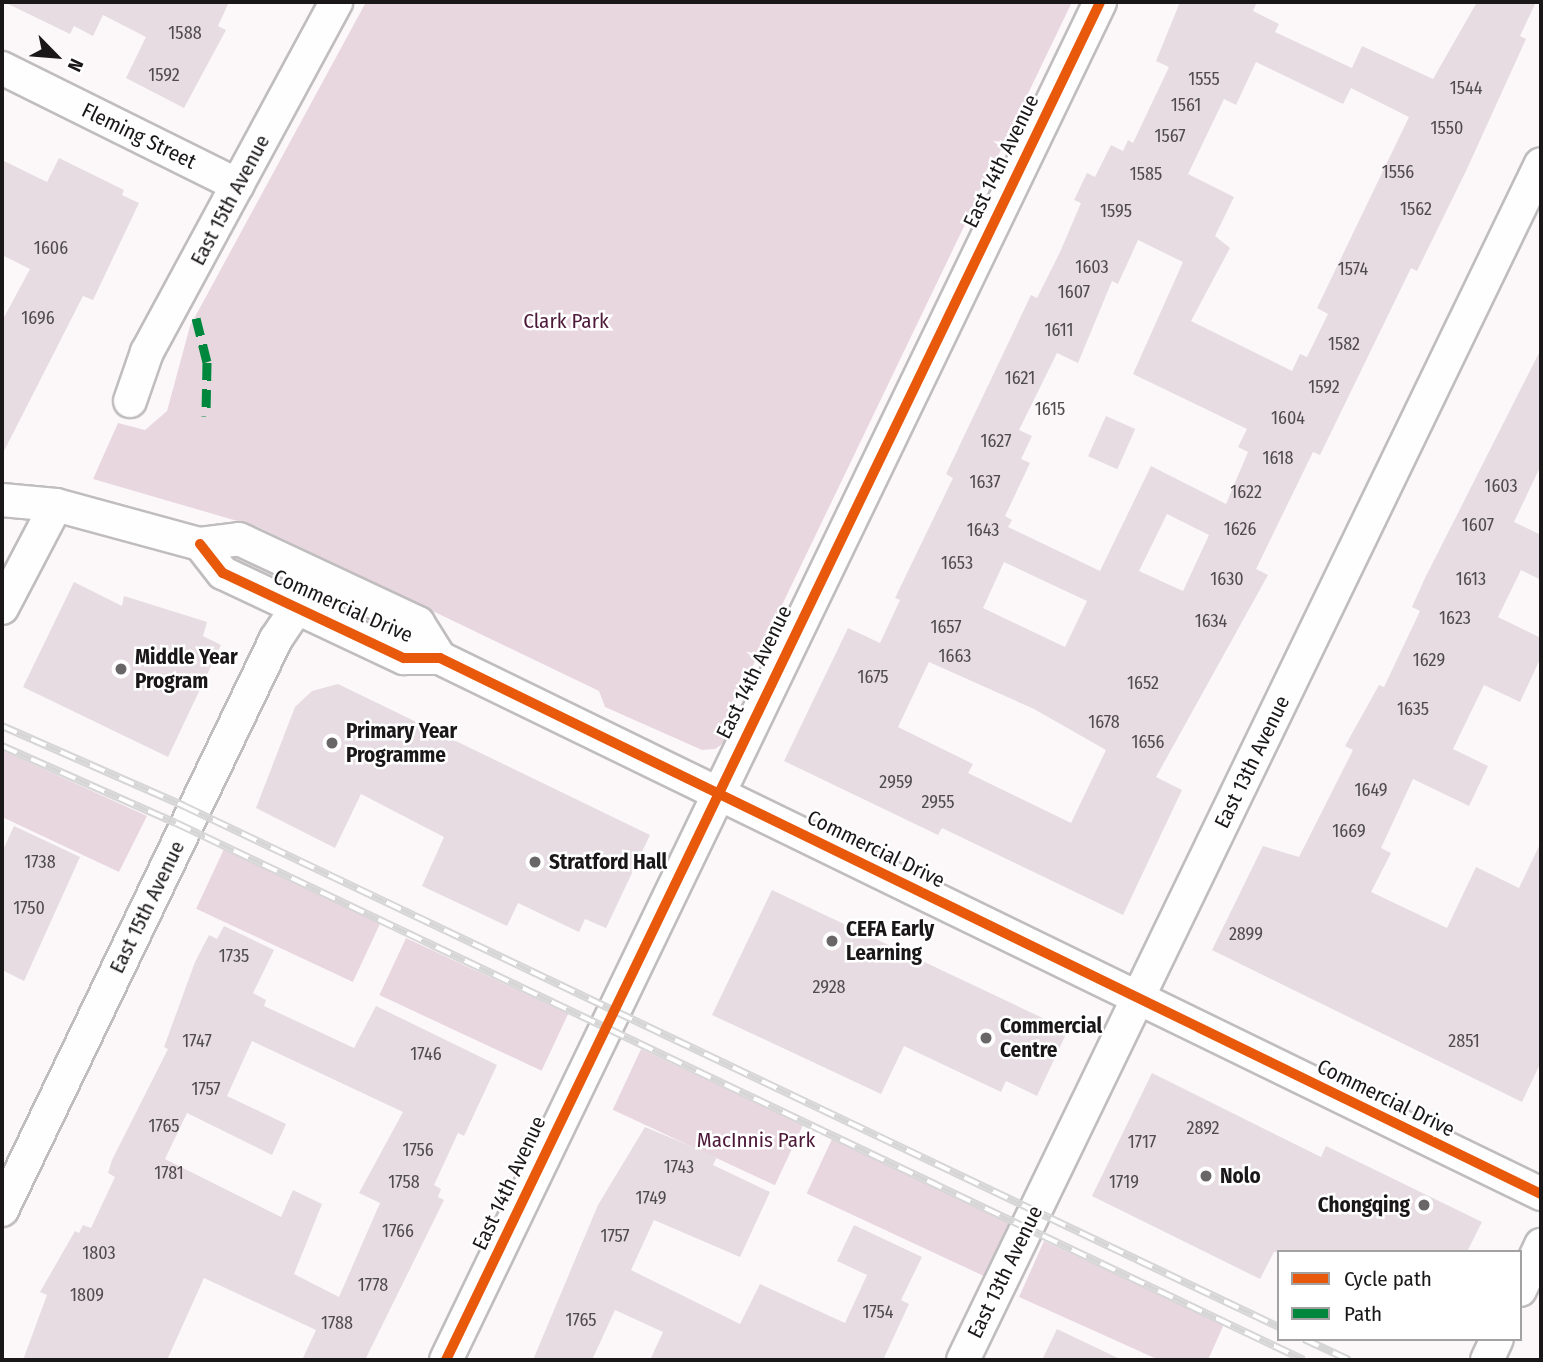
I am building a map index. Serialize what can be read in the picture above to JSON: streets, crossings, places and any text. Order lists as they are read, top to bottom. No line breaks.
{"streets":{"street":["Fleming Street","East 14th Avenue","East 15th Avenue","Commercial Drive","East 13th Avenue"]},"crossings":[["Fleming Street","East 15th Avenue"],["East 14th Avenue","Commercial Drive"],["East 15th Avenue","Commercial Drive"],["Commercial Drive","East 13th Avenue"]],"parks":["Clark Park","MacInnis Park"],"places":["Middle Year Program","Primary Year Programme","Stratford Hall","CEFA Early Learning","Commercial Centre","Nolo","Chongqing"],"house_numbers":["1588","1592","1555","1544","1561","1550","1567","1556","1585","1562","1595","1606","1603","1574","1607","1696","1611","1582","1621","1592","1615","1604","1627","1618","1637","1603","1622","1607","1626","1643","1653","1630","1613","1623","1634","1657","1663","1629","1675","1652","1635","1678","1656","2959","1649","2955","1669","1738","1750","2899","1735","2928","1747","2851","1746","1757","1765","2892","1717","1756","1743","1781","1758","1719","1749","1766","1757","1803","1778","1809","1754","1765","1788"],"legend":["Cycle path","Path"],"north":"bottom right"}
